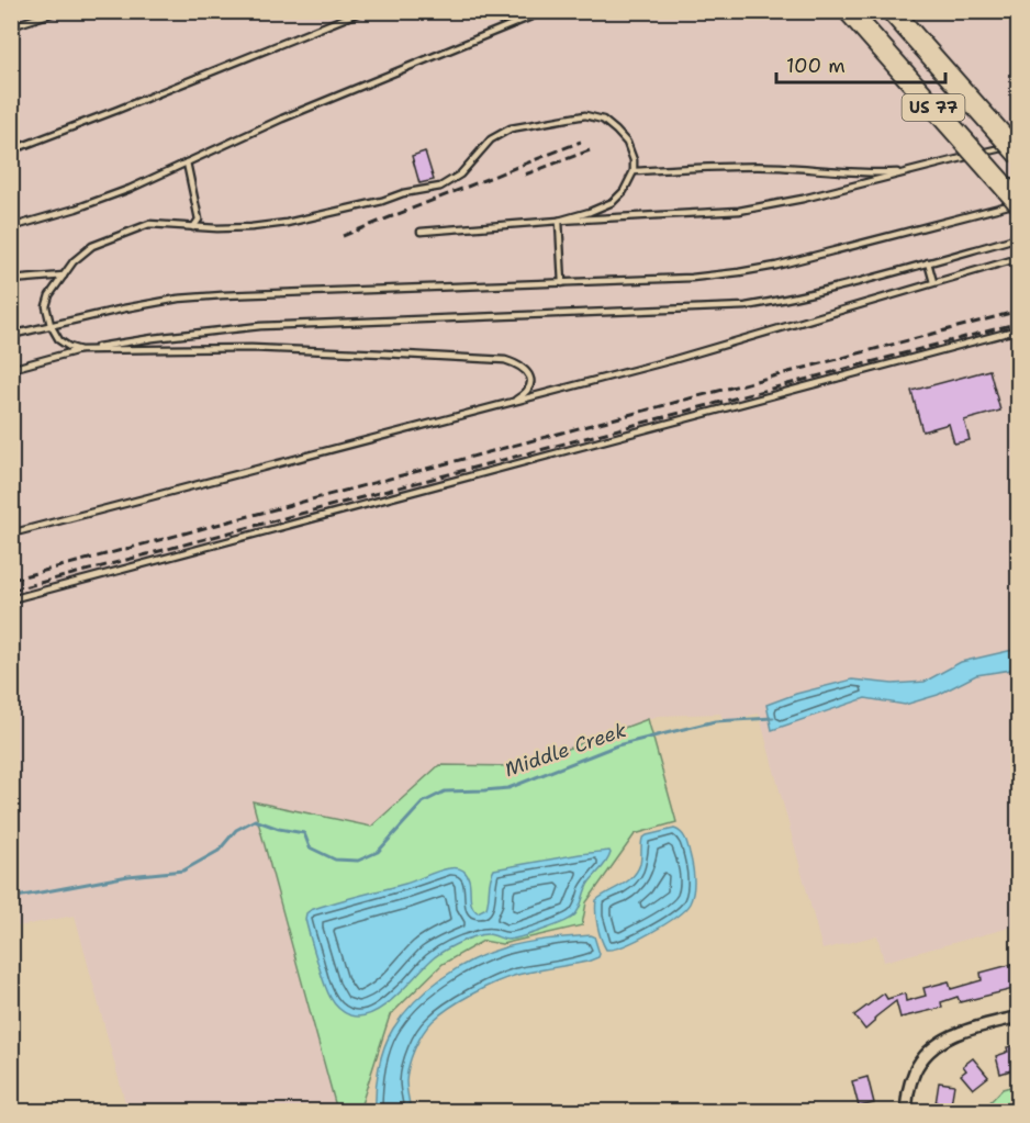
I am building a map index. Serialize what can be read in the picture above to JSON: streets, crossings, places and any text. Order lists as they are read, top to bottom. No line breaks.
{"streets":{"highway":["US 77"]},"water":["Middle Creek"],"scale_bar":"100 m"}
